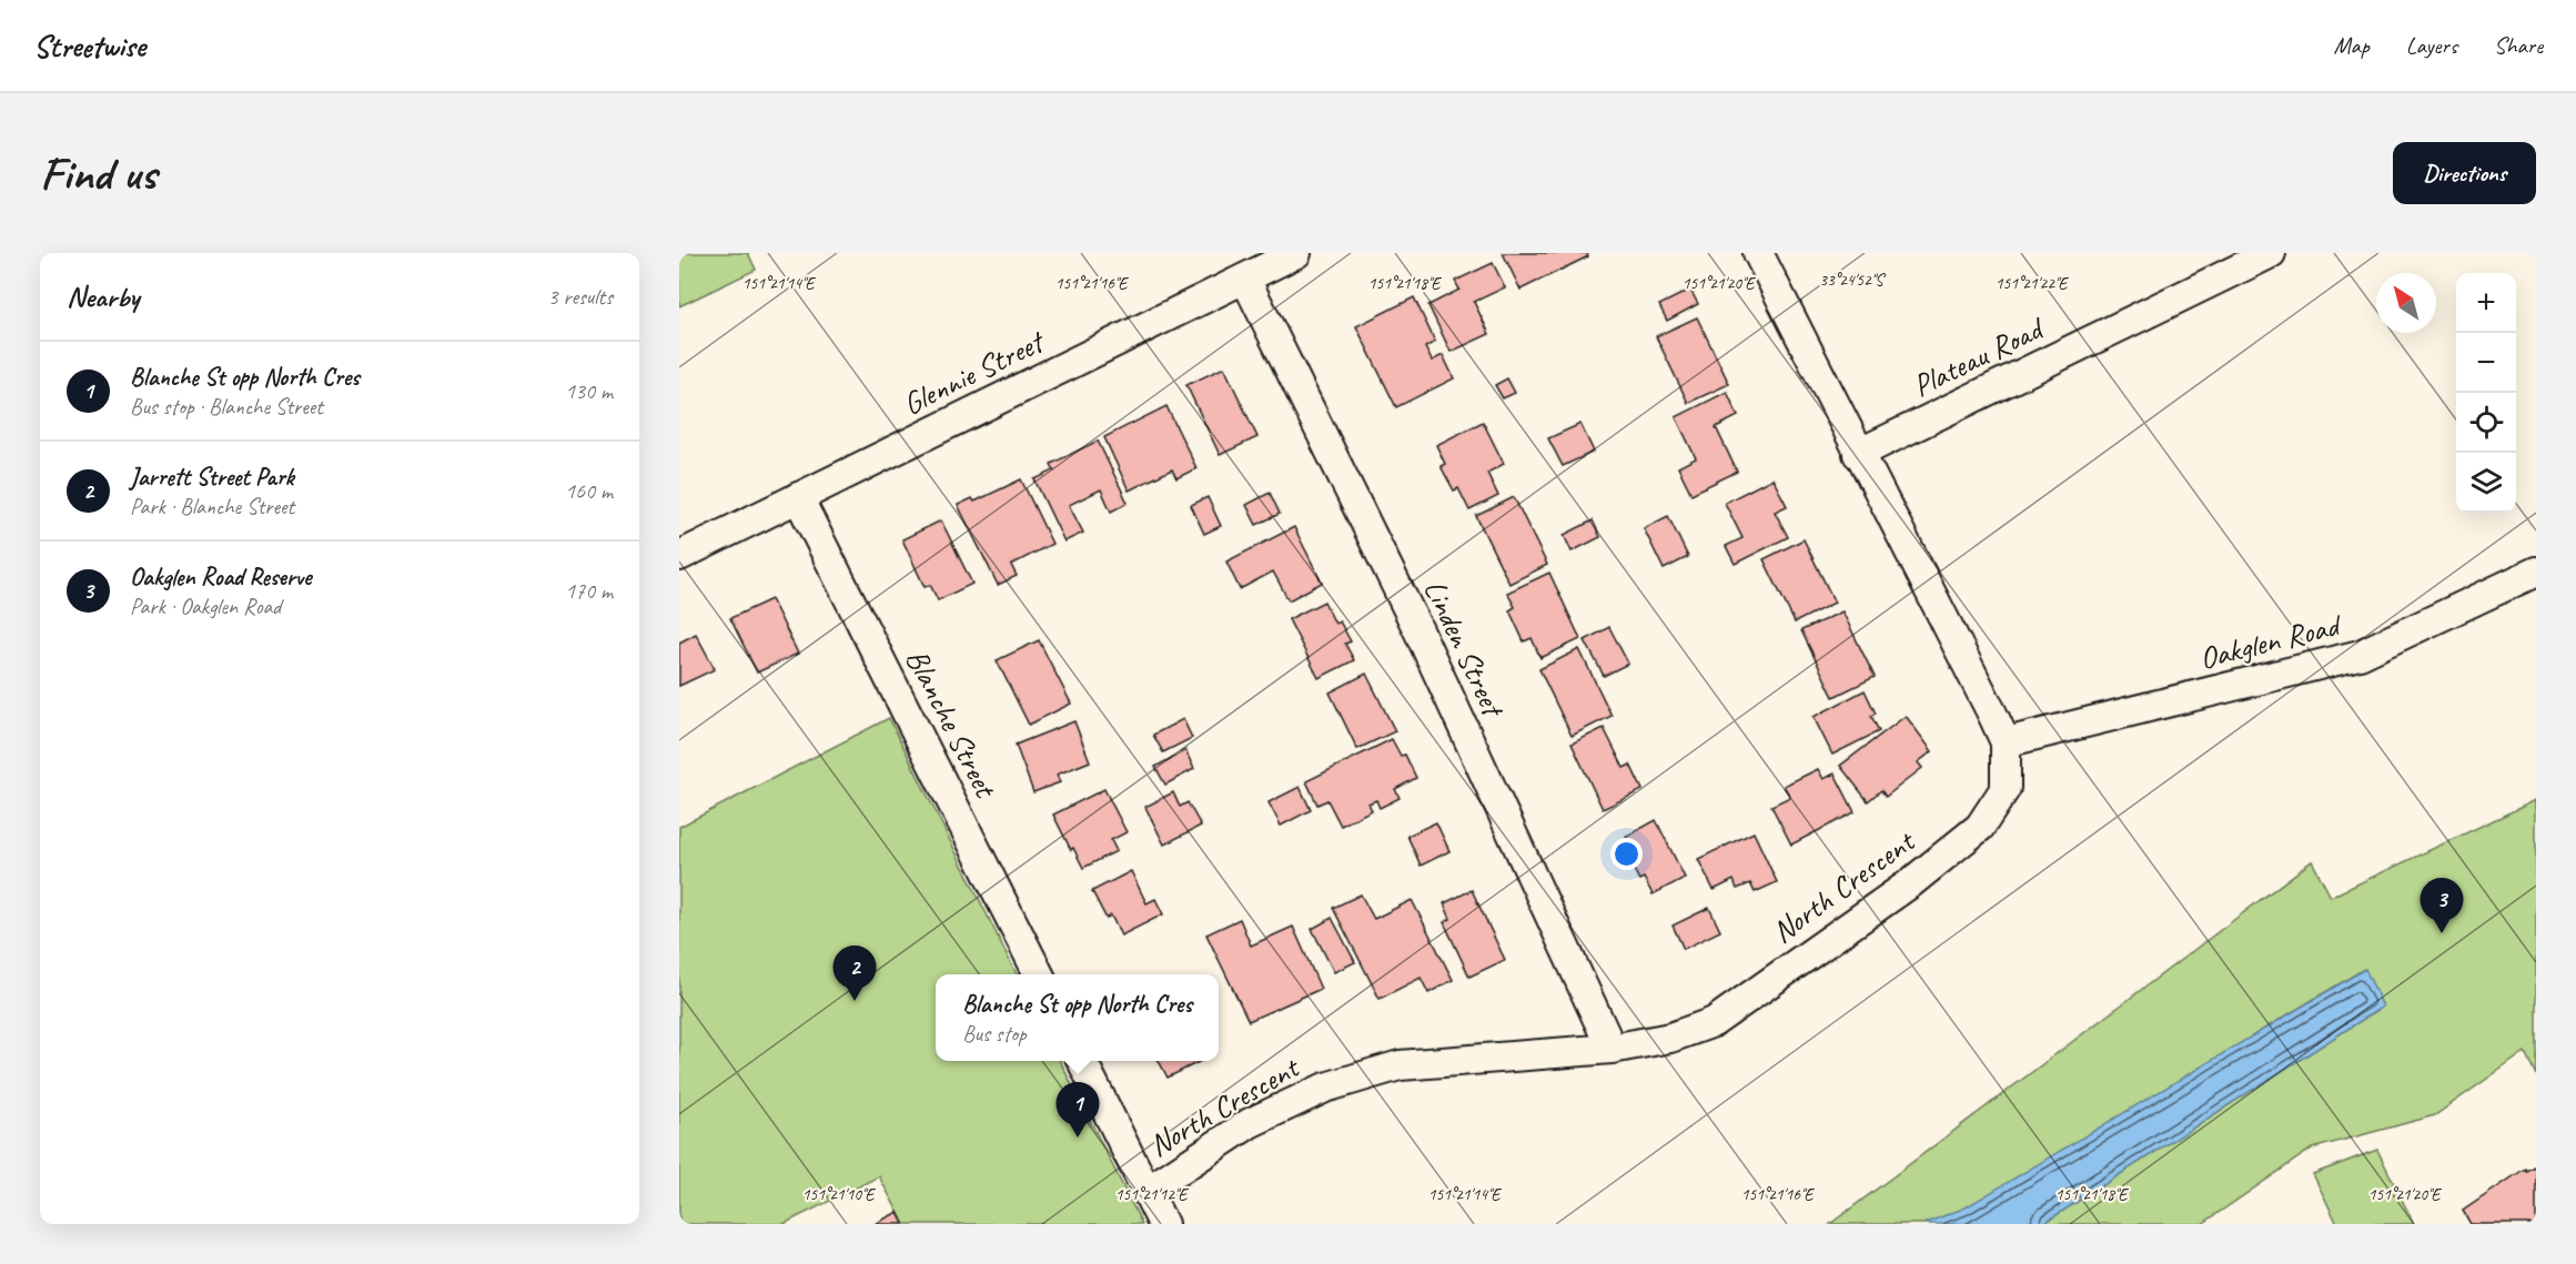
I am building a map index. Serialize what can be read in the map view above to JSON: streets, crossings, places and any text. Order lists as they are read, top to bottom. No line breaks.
{"streets":{"street":["Plateau Road","Glennie Street","Oakglen Road","Linden Street","Blanche Street","North Crescent"]},"crossings":[["Plateau Road","North Crescent"],["Glennie Street","Linden Street"],["Glennie Street","Blanche Street"],["Oakglen Road","North Crescent"],["Linden Street","North Crescent"]],"north":"top left","page":{"header":"Streetwise","nav":["Map","Layers","Share"],"buttons":"Directions","title":"Find us","heading":["Nearby","3 results"],"map_buttons":["+","−"],"list":[{"mark":"1","name":"Blanche St opp North Cres","note":"Bus stop · Blanche Street","value":"130 m"},{"mark":"2","name":"Jarrett Street Park","note":"Park · Blanche Street","value":"160 m"},{"mark":"3","name":"Oakglen Road Reserve","note":"Park · Oakglen Road","value":"170 m"}],"pins":["3","2","1"],"popup":["Blanche St opp North Cres","Bus stop"]},"coordinates":["33°24'52\"S","151°21'14\"E","151°21'16\"E","151°21'18\"E","151°21'20\"E","151°21'22\"E","151°21'10\"E","151°21'12\"E"]}
